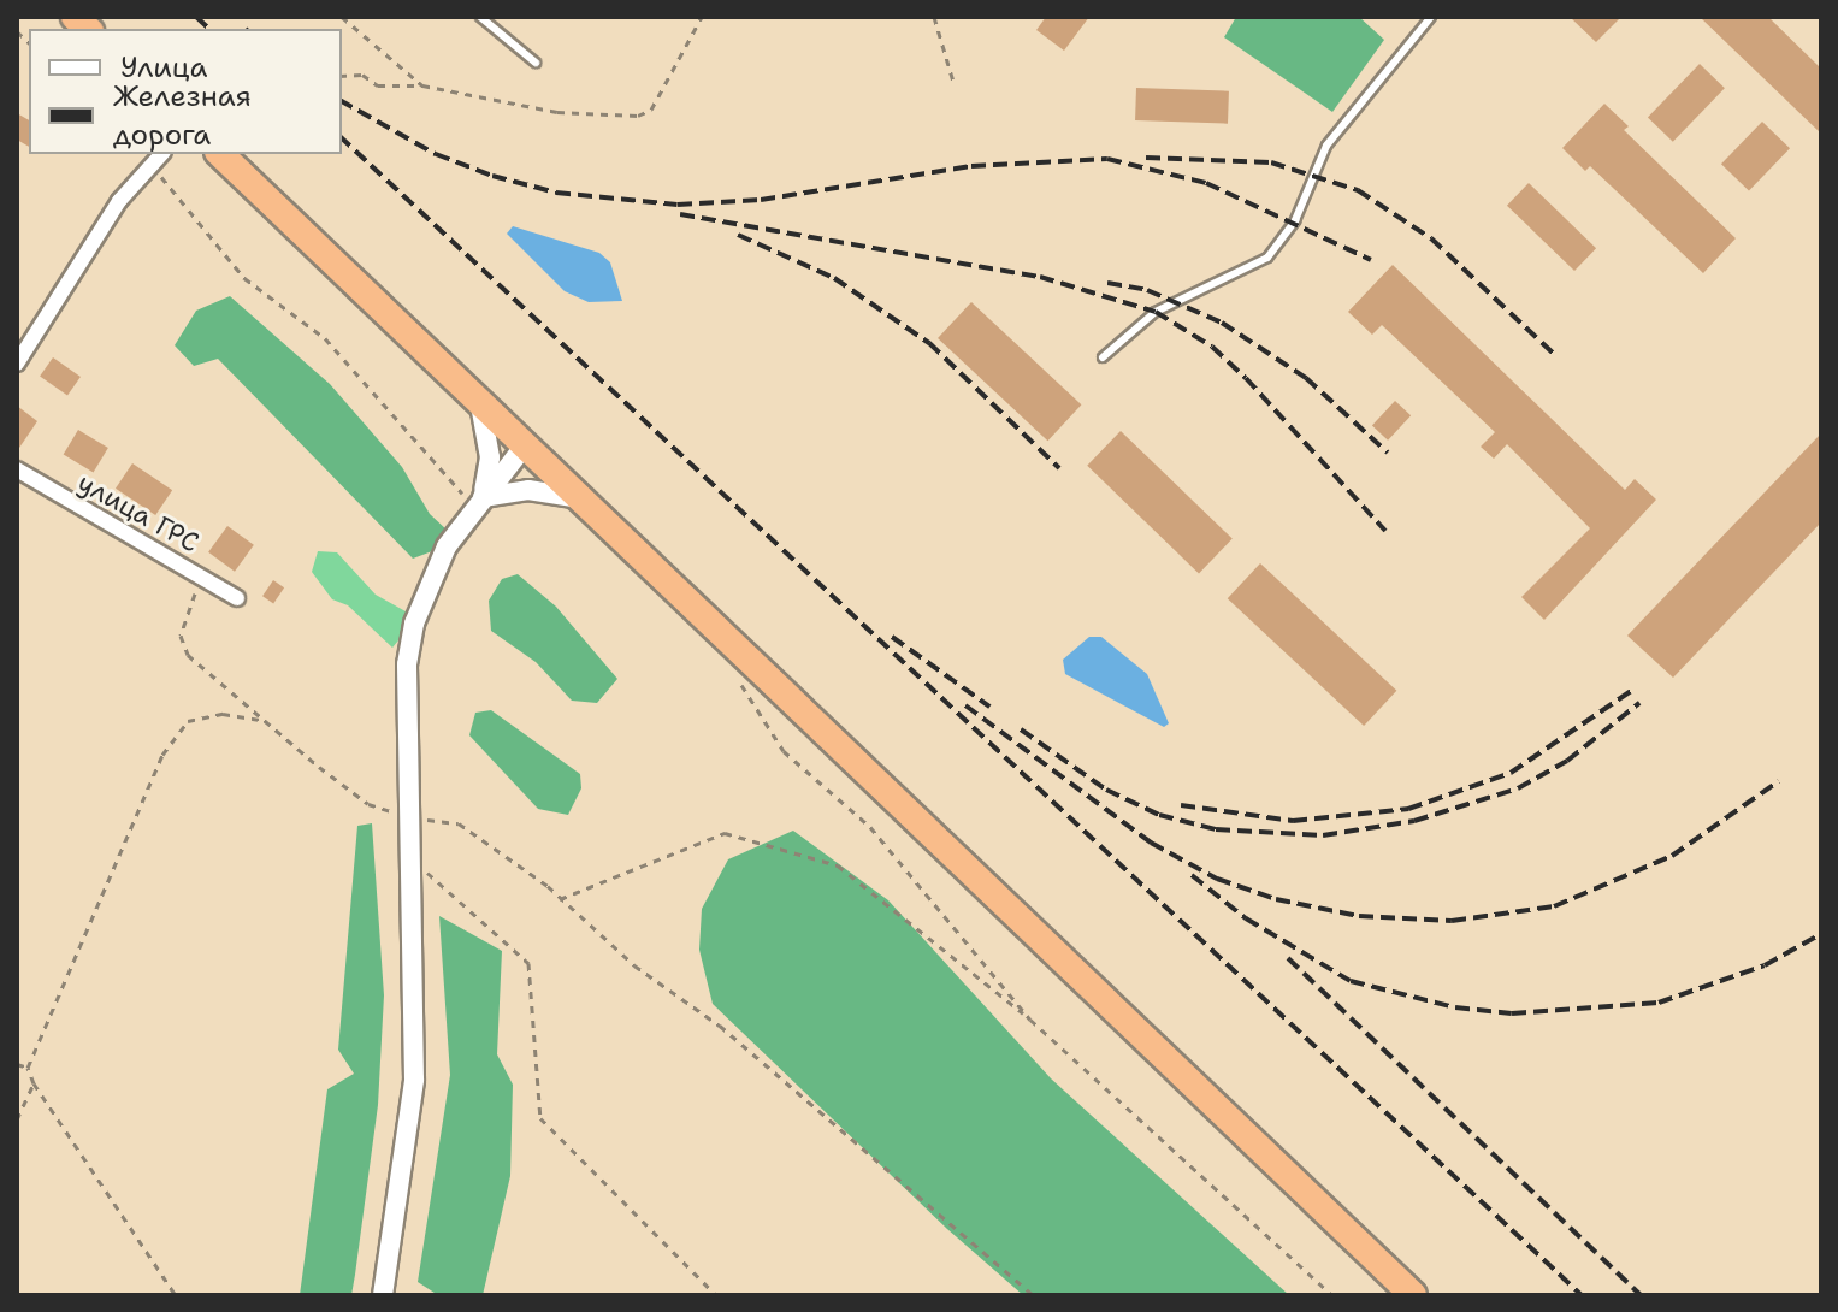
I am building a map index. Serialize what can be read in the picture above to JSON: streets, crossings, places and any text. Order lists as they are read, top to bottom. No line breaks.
{"streets":{"street":["улица ГРС"]},"legend":["Улица","Железная дорога"]}
